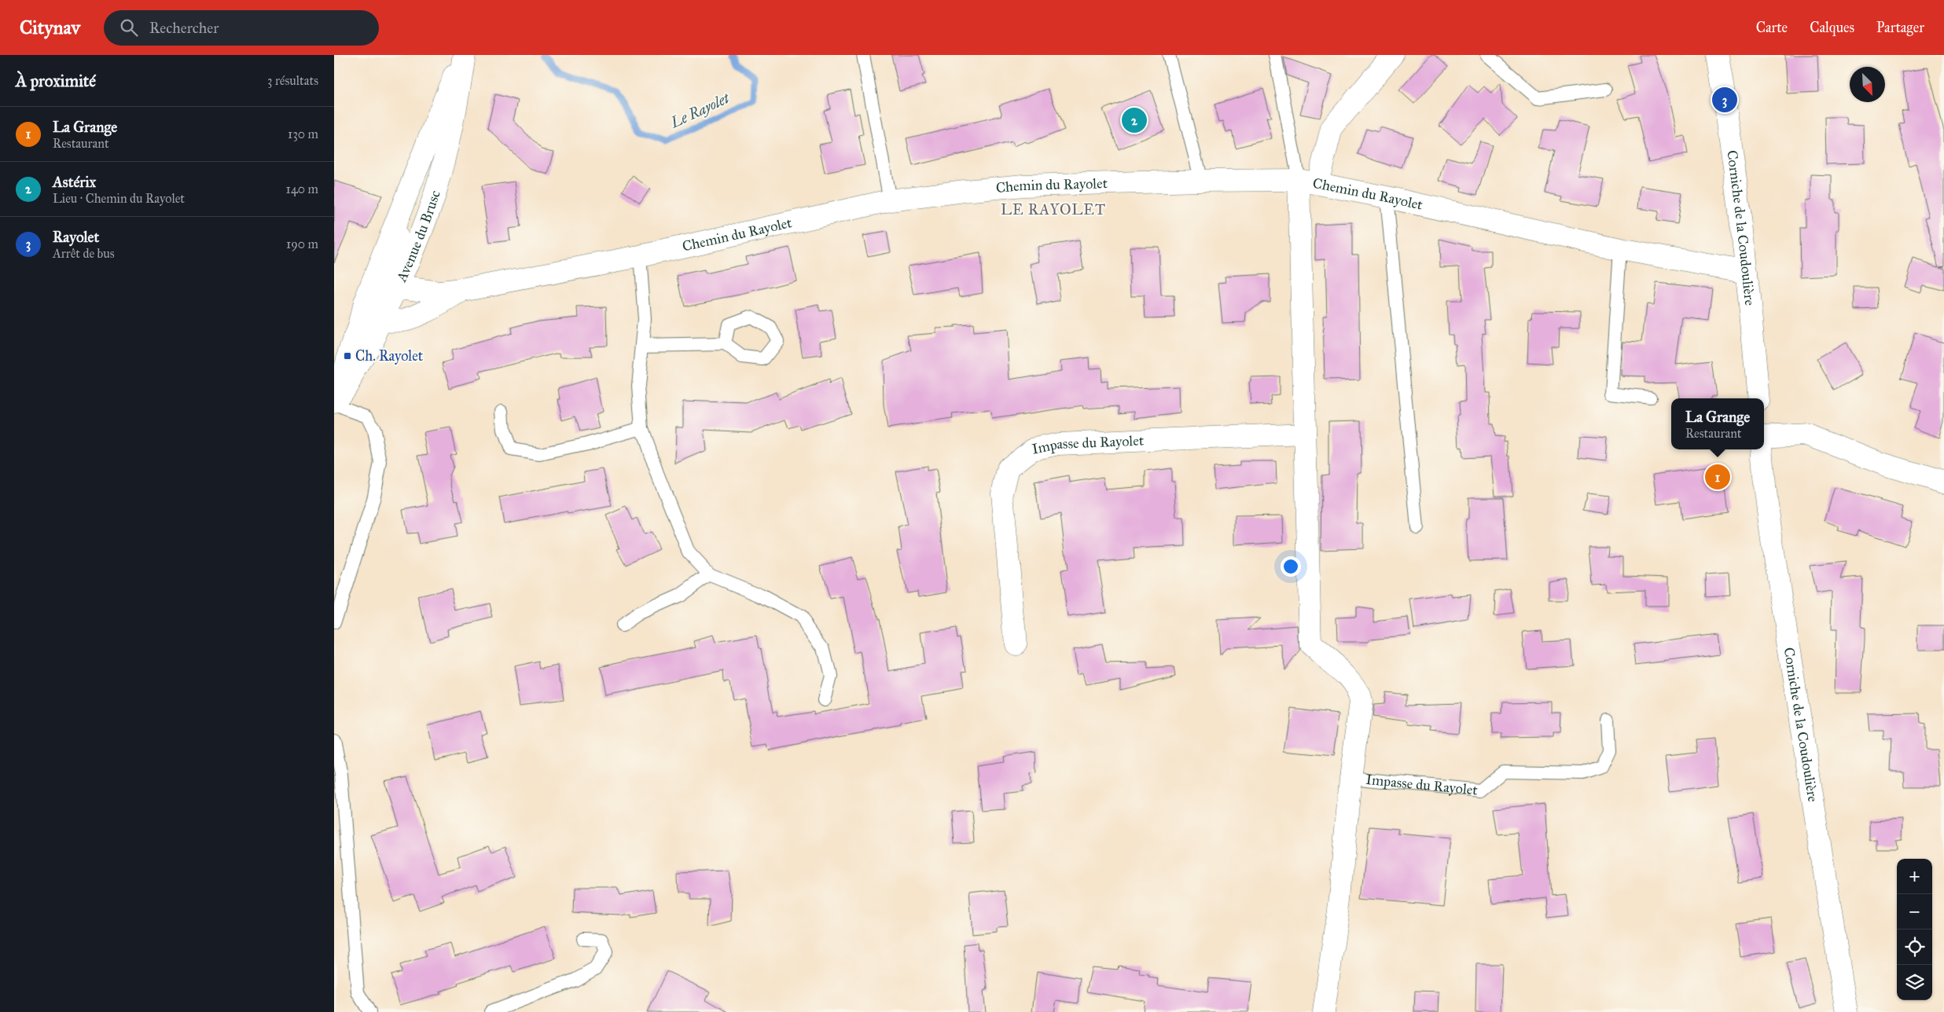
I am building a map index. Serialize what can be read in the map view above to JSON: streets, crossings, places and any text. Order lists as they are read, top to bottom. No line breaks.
{"streets":{"street":["Chemin du Rayolet","Corniche de la Coudoulière","Avenue du Brusc","Impasse du Rayolet"]},"crossings":[["Chemin du Rayolet","Corniche de la Coudoulière"],["Chemin du Rayolet","Avenue du Brusc"],["Chemin du Rayolet","Impasse du Rayolet"]],"districts":["LE RAYOLET"],"water":["Le Rayolet"],"places":{"transit":["Ch. Rayolet"]},"north":"bottom right","page":{"header":"Citynav","search":"Rechercher","nav":["Carte","Calques","Partager"],"heading":["À proximité","3 résultats"],"pins":["3","2","1"],"list":[{"mark":"1","name":"La Grange","note":"Restaurant","value":"130 m"},{"mark":"2","name":"Astérix","note":"Lieu · Chemin du Rayolet","value":"140 m"},{"mark":"3","name":"Rayolet","note":"Arrêt de bus","value":"190 m"}],"popup":["La Grange","Restaurant"],"map_buttons":["+","−"]}}
